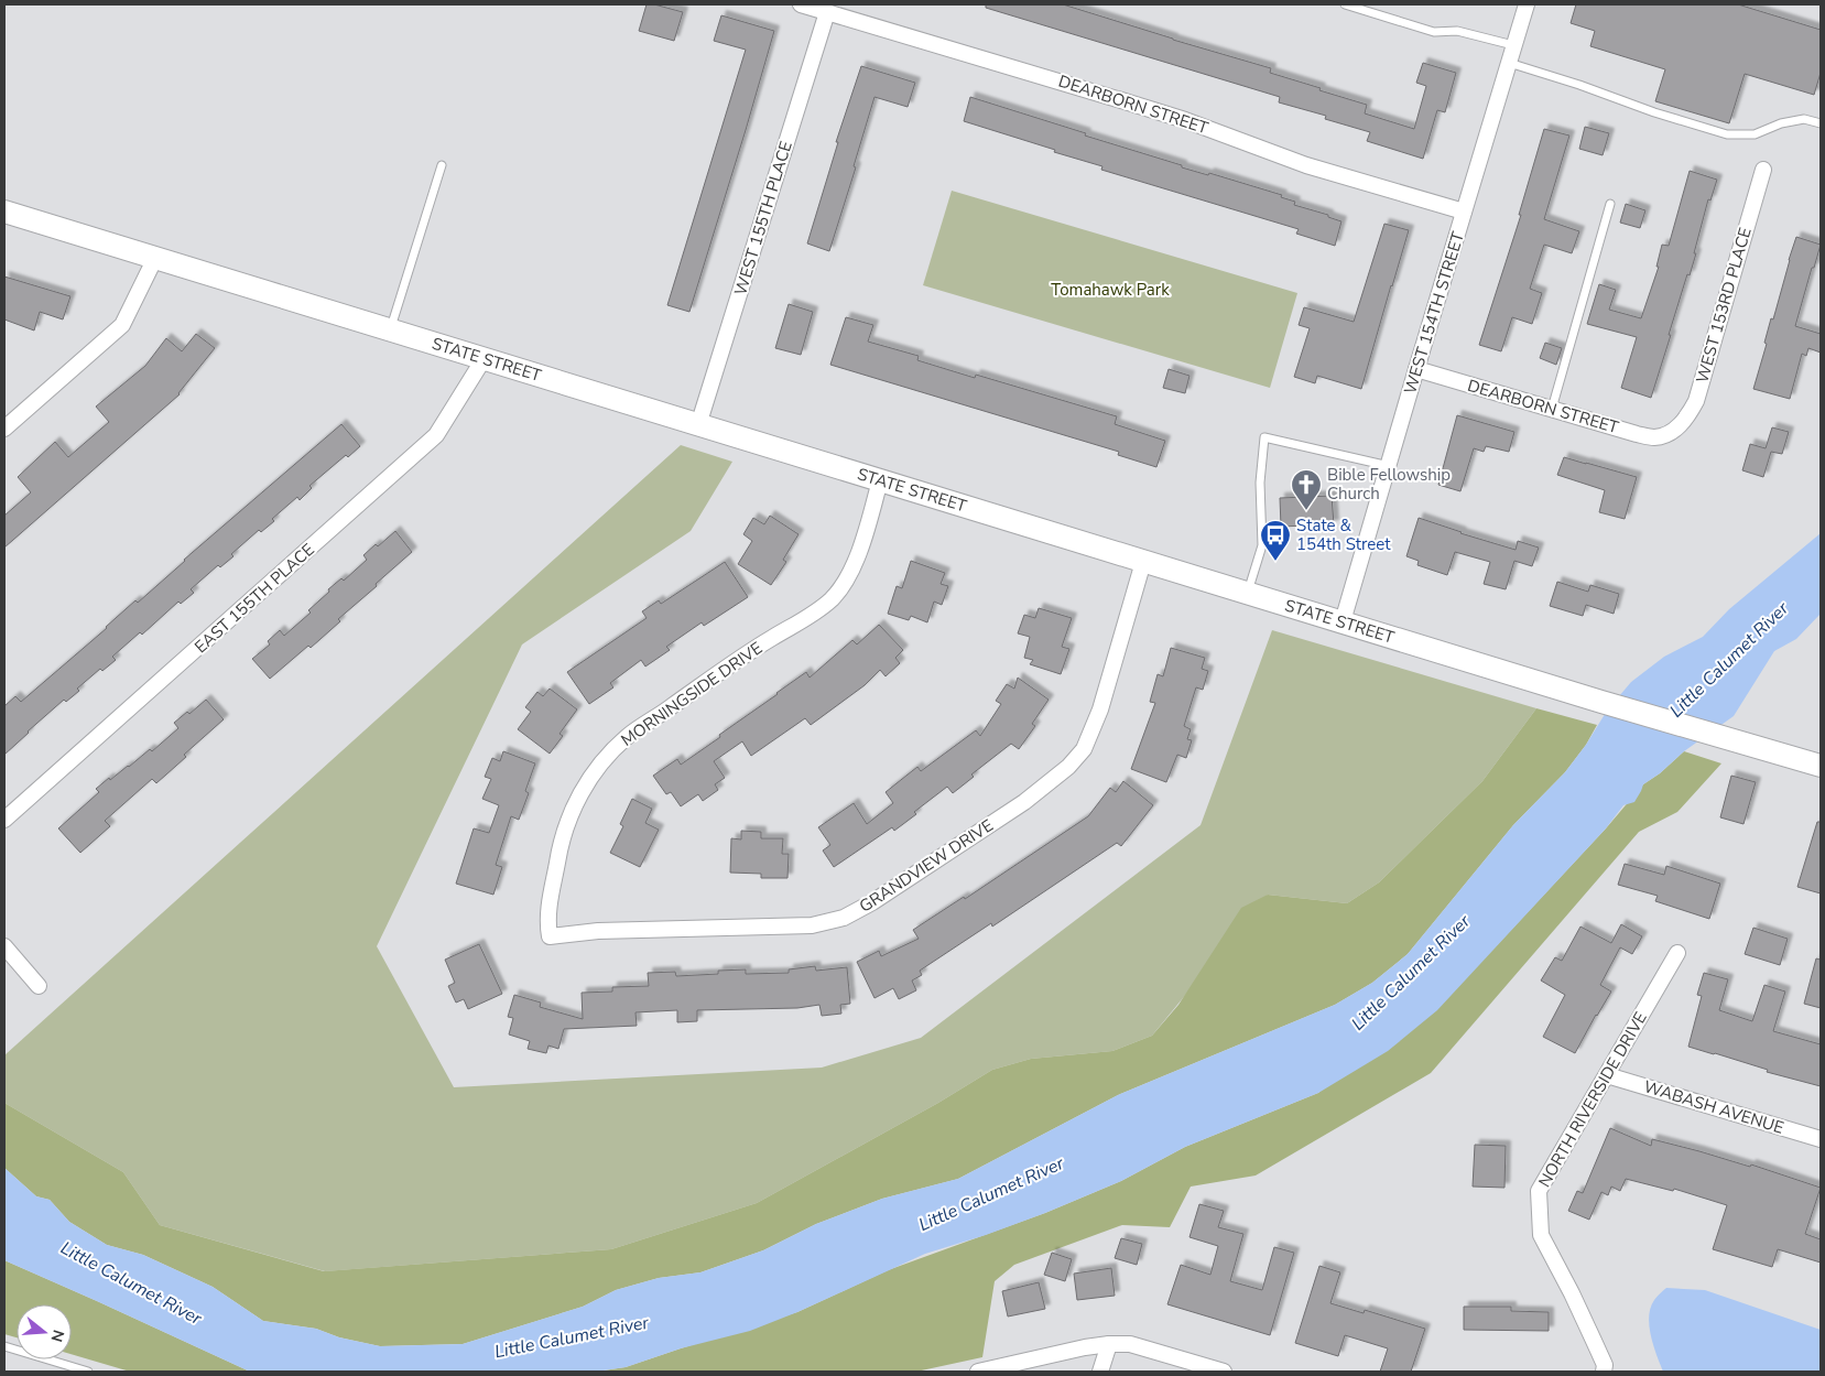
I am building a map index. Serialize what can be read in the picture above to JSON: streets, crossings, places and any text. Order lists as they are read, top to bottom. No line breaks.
{"streets":{"main road":["STATE STREET"],"street":["DEARBORN STREET","WEST 155TH PLACE","WEST 153RD PLACE","WEST 154TH STREET","EAST 155TH PLACE","MORNINGSIDE DRIVE","GRANDVIEW DRIVE","NORTH RIVERSIDE DRIVE","WABASH AVENUE"]},"crossings":[["DEARBORN STREET","WEST 155TH PLACE"],["DEARBORN STREET","WEST 153RD PLACE"],["DEARBORN STREET","WEST 154TH STREET"],["WEST 155TH PLACE","STATE STREET"],["WEST 154TH STREET","STATE STREET"],["STATE STREET","EAST 155TH PLACE"],["STATE STREET","MORNINGSIDE DRIVE"],["STATE STREET","GRANDVIEW DRIVE"],["MORNINGSIDE DRIVE","GRANDVIEW DRIVE"],["NORTH RIVERSIDE DRIVE","WABASH AVENUE"]],"water":["Little Calumet River"],"parks":["Tomahawk Park"],"places":{"church":["Bible Fellowship Church"],"bus stop":["State & 154th Street"]},"north":"right"}
